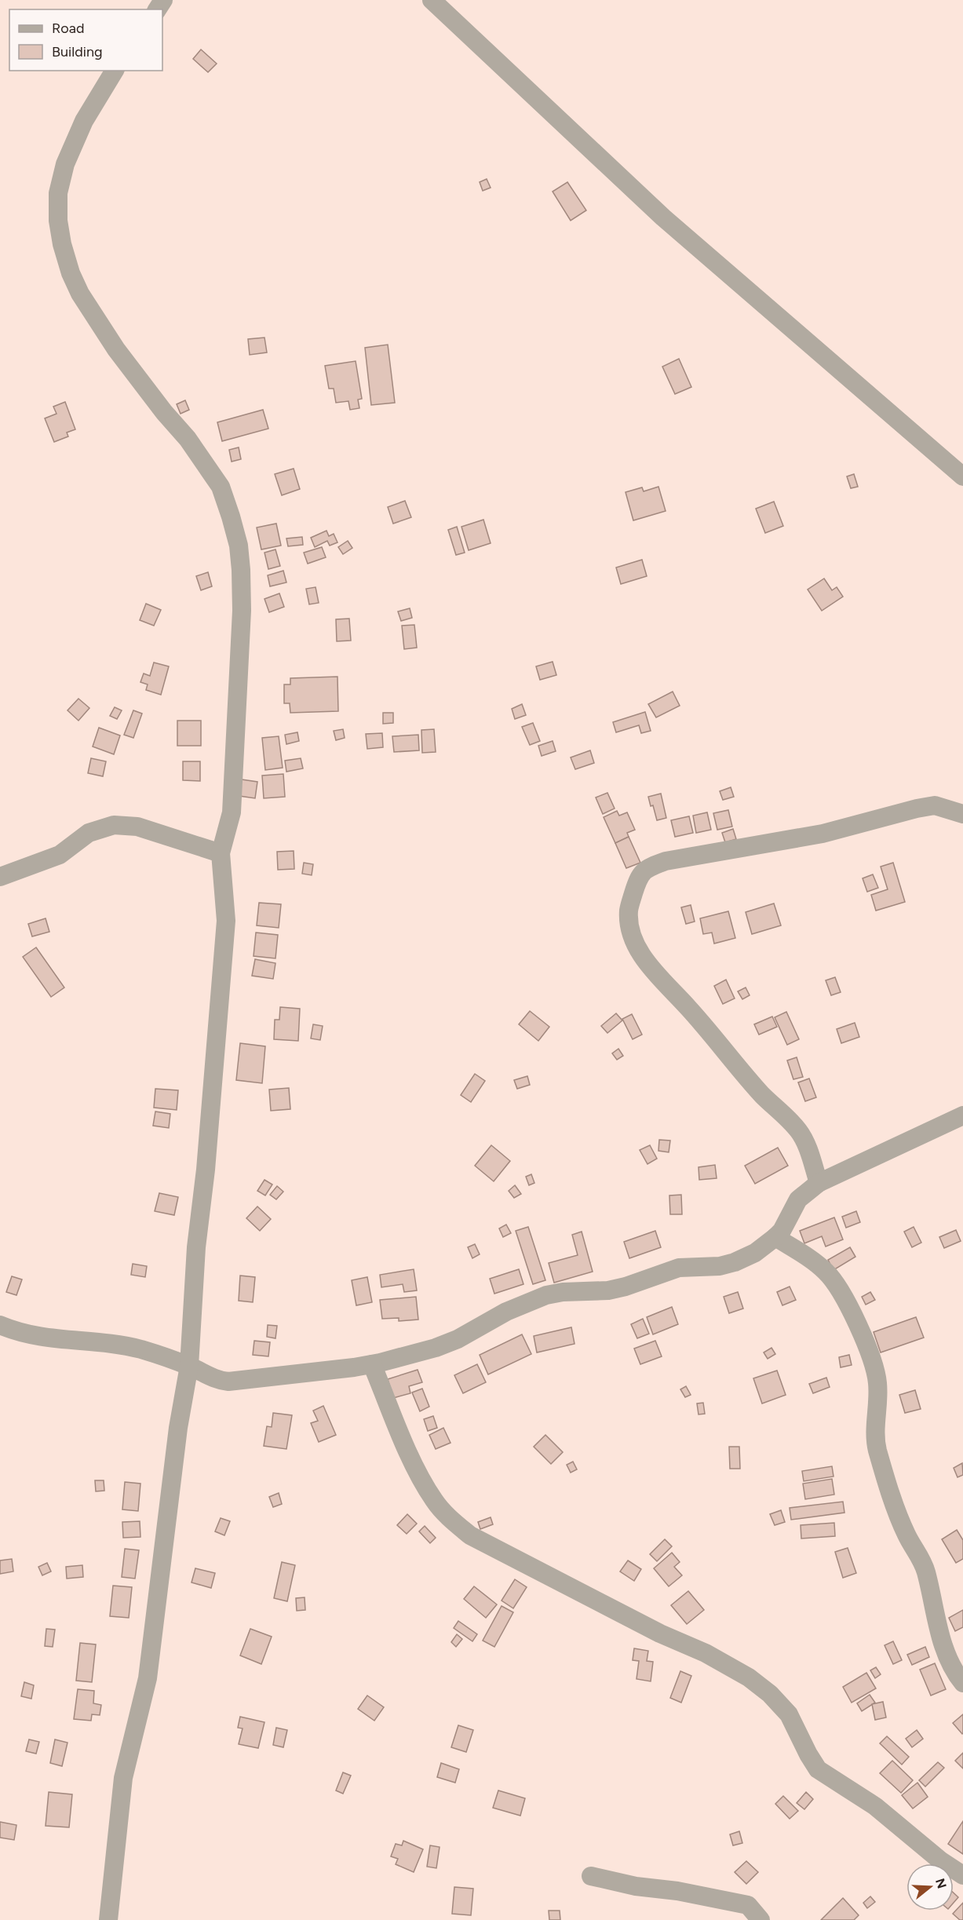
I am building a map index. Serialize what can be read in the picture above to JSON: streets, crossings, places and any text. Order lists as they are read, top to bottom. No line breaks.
{"legend":["Road","Building"],"north":"right"}
